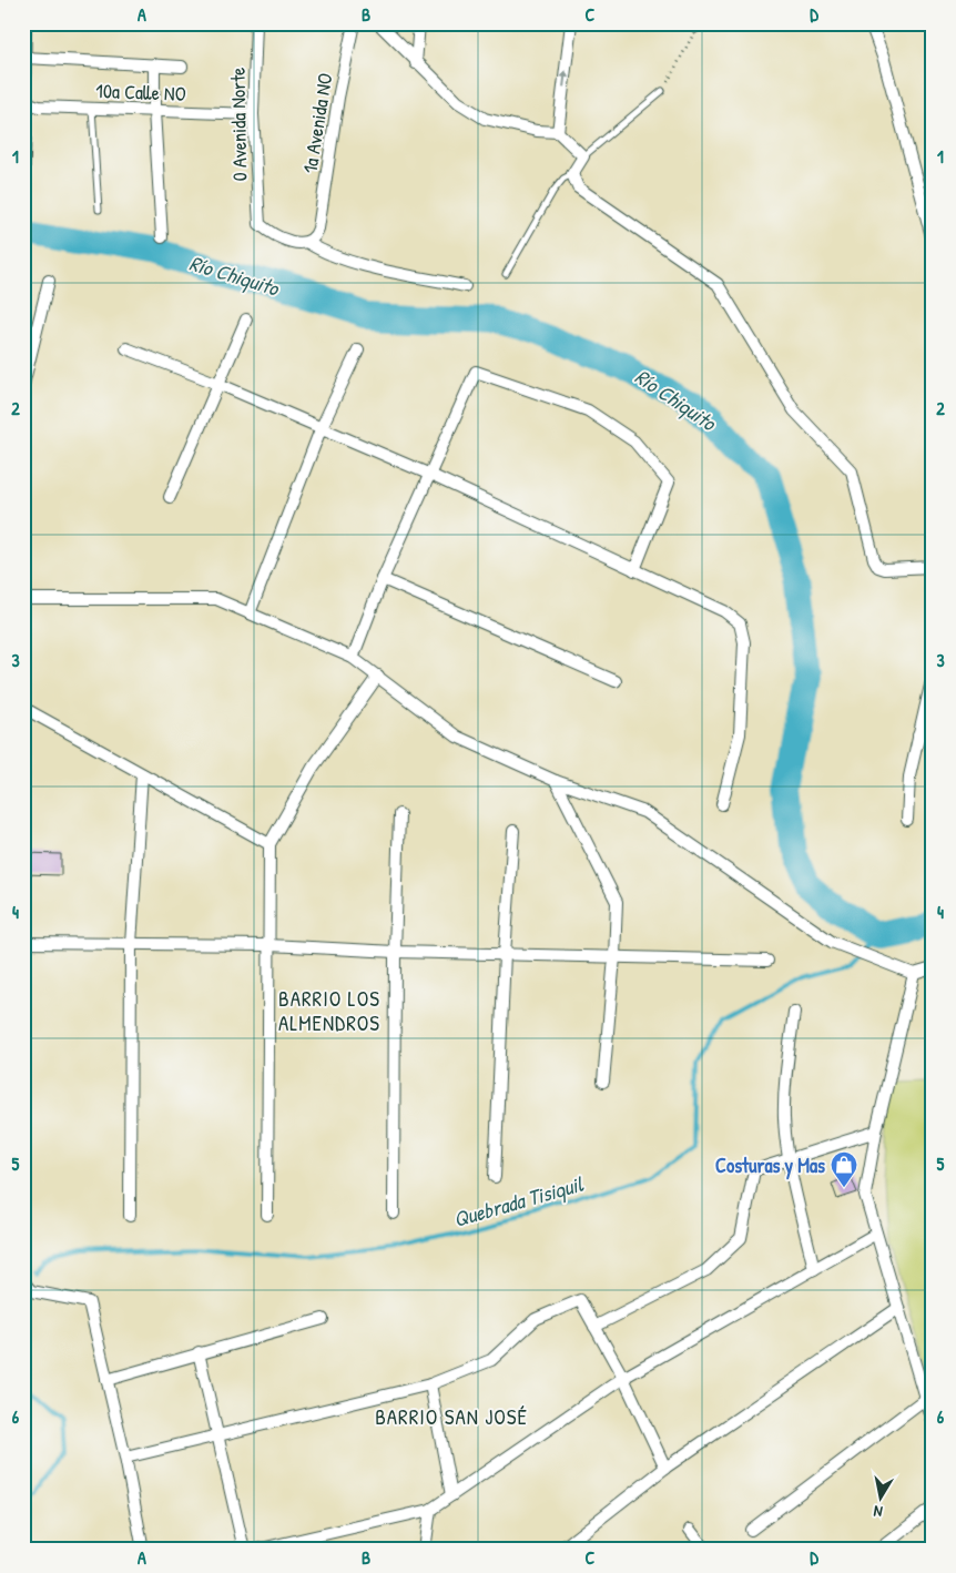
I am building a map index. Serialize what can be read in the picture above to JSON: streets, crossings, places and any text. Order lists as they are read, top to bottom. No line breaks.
{"streets":{"street":["10a Calle NO","1a Avenida NO","0 Avenida Norte"]},"crossings":[["10a Calle NO","0 Avenida Norte"],["1a Avenida NO","0 Avenida Norte"]],"districts":["BARRIO LOS ALMENDROS","BARRIO SAN JOSÉ"],"water":["Río Chiquito","Quebrada Tisiquil"],"places":{"shop":["Costuras y Mas"]},"north":"bottom","grid":{"columns":["A","B","C","D"],"rows":["1","2","3","4","5","6"]}}
